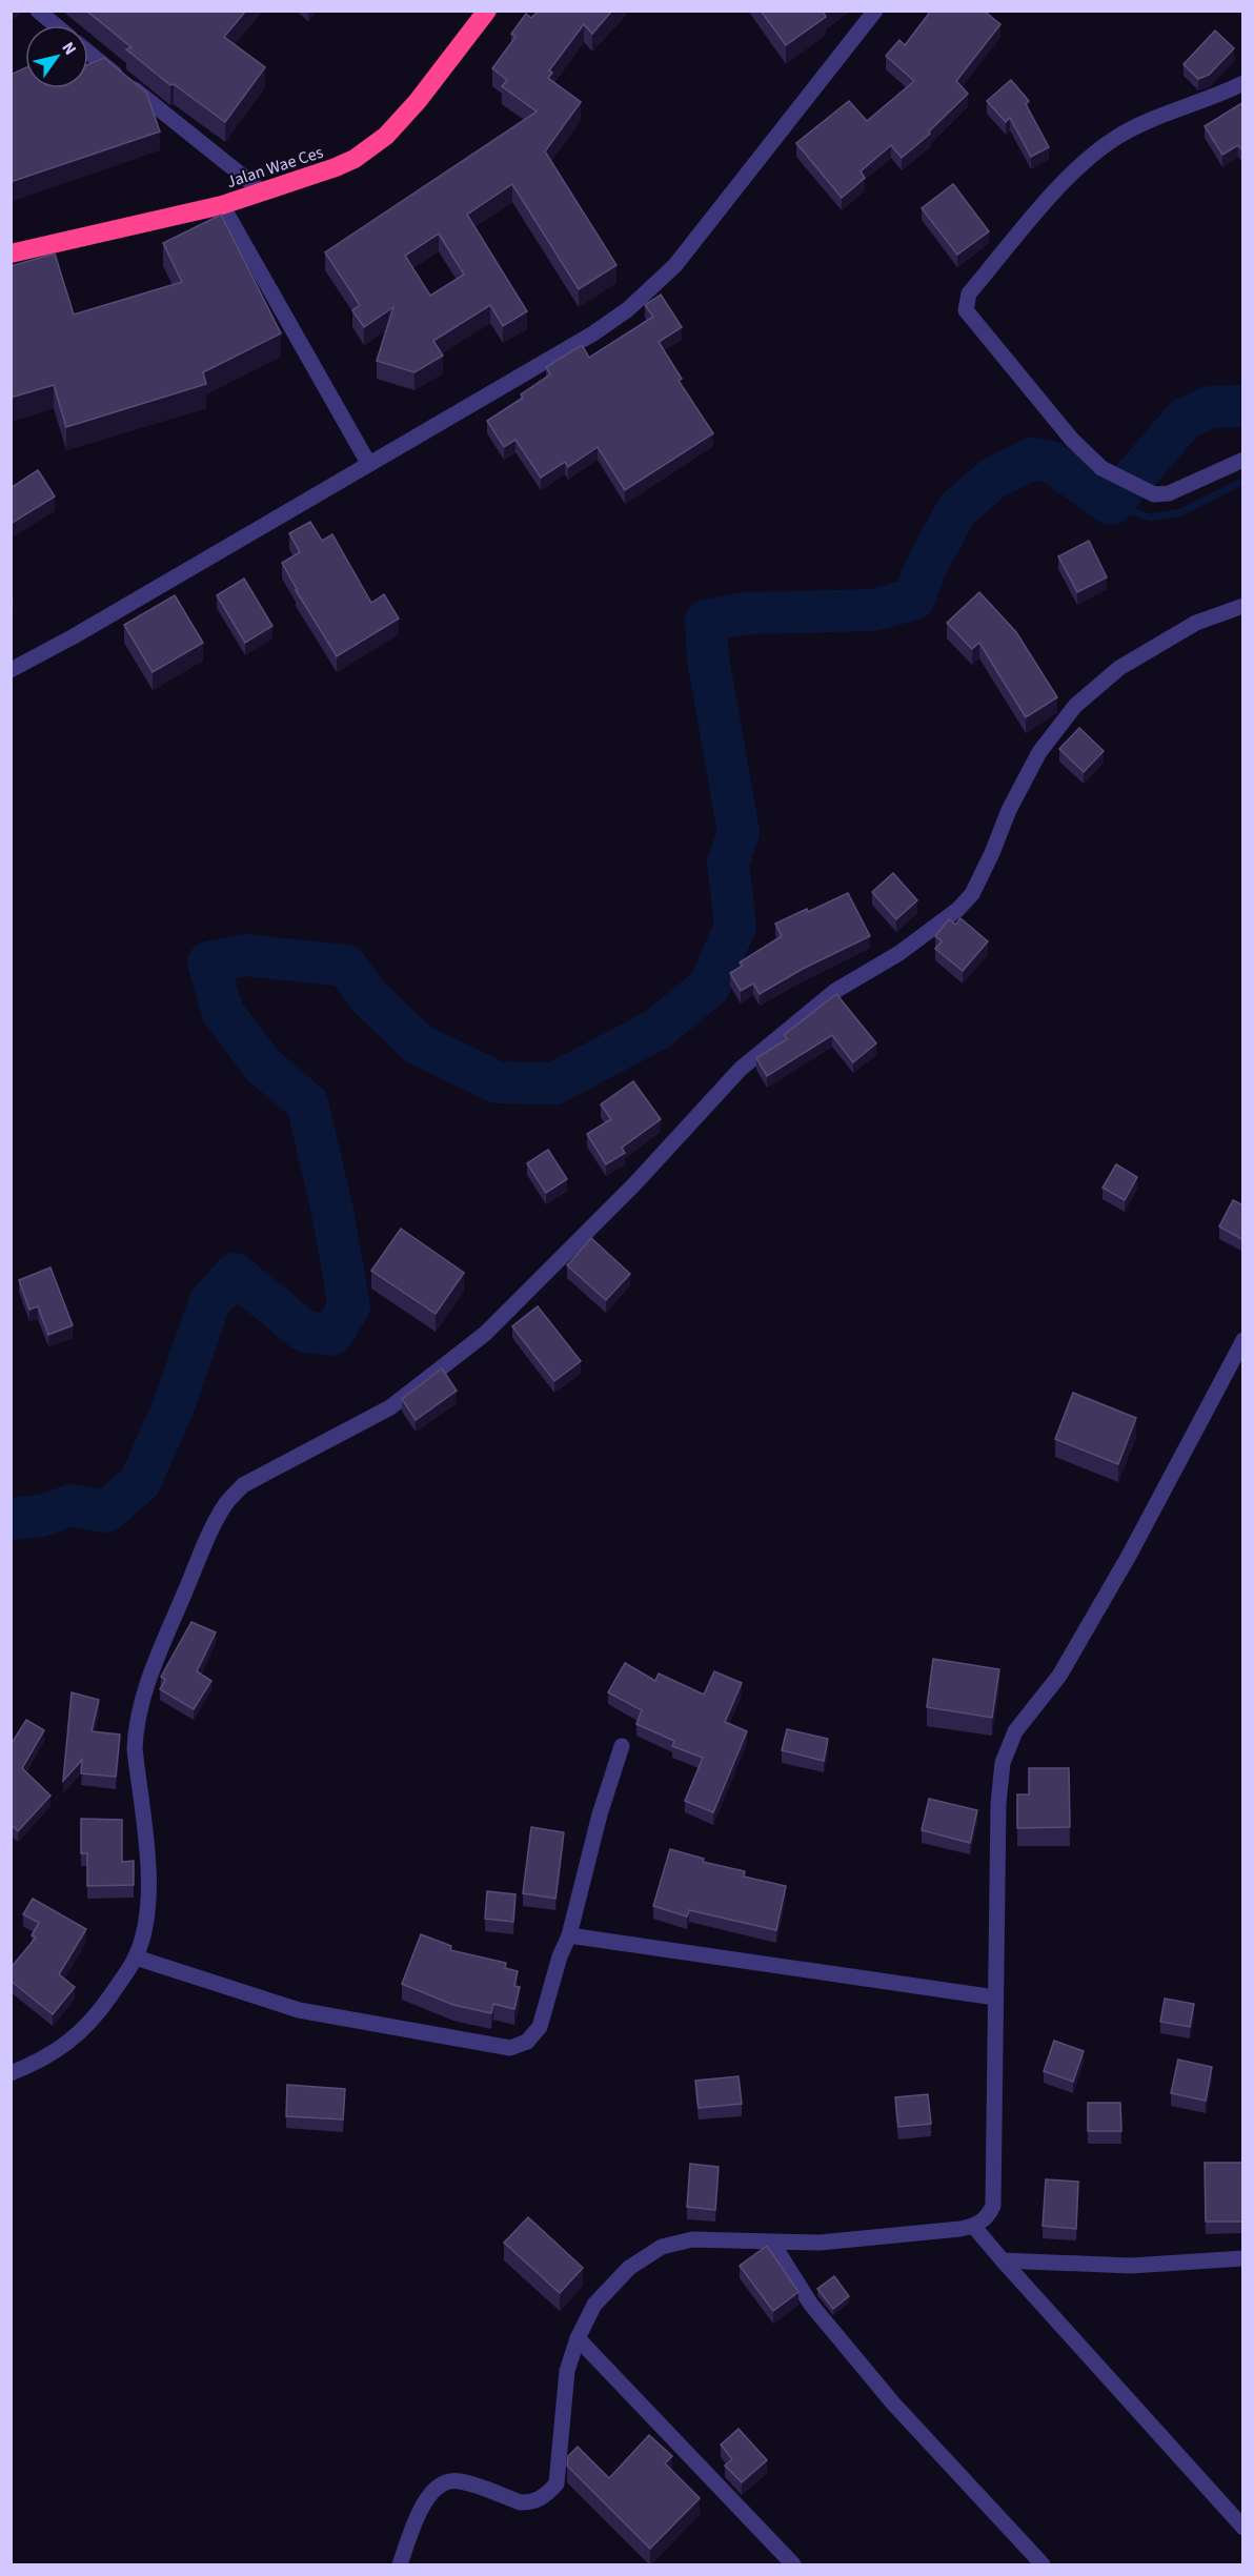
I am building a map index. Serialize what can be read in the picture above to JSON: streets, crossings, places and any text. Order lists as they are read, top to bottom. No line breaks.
{"streets":{"highway":["Jalan Wae Ces"]},"north":"top right"}
